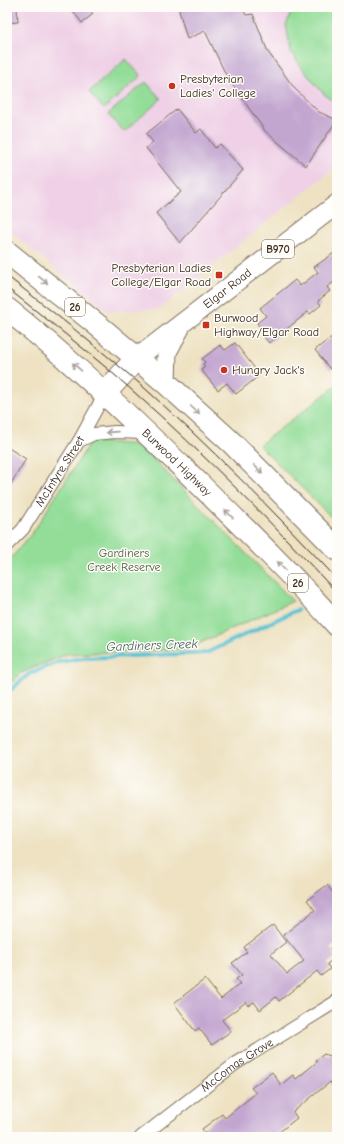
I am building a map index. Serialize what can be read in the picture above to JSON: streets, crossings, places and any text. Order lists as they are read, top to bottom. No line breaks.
{"streets":{"highway":["26","Burwood Highway"],"main road":["B970","Elgar Road"],"street":["McIntyre Street","McComas Grove"]},"crossings":[["Elgar Road","26"],["Burwood Highway","McIntyre Street"]],"water":["Gardiners Creek"],"parks":["Gardiners Creek Reserve"],"places":{"other":["Presbyterian Ladies' College","Hungry Jack's"],"transit":["Presbyterian Ladies College/Elgar Road","Burwood Highway/Elgar Road"]}}
